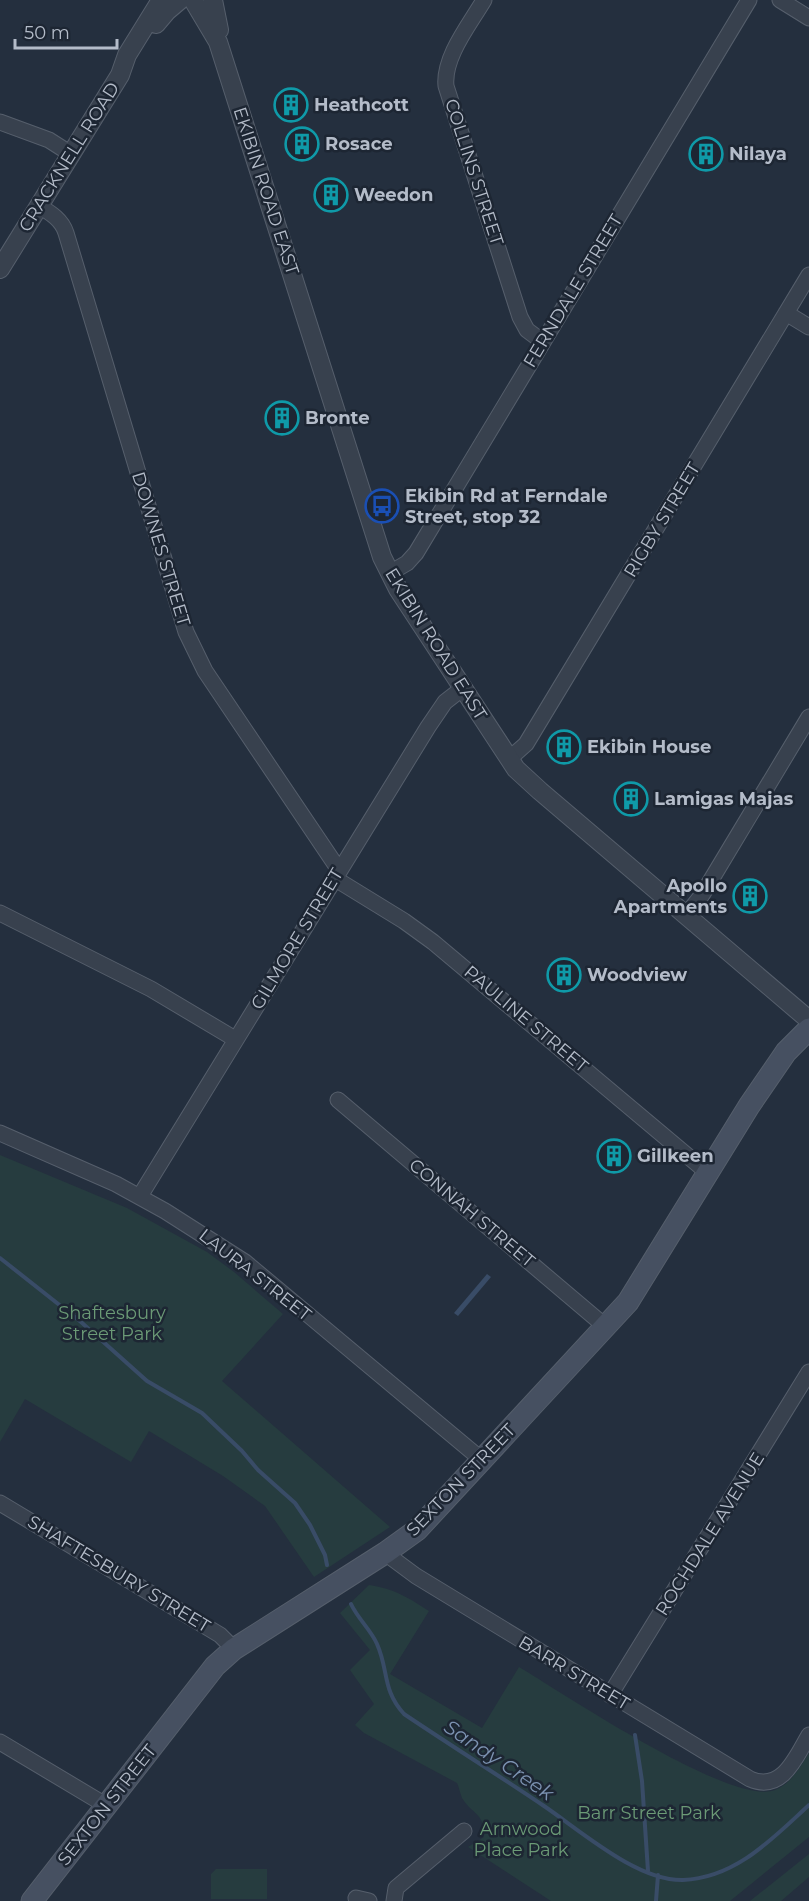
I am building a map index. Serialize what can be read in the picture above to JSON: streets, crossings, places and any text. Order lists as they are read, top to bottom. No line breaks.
{"streets":{"main road":["SEXTON STREET"],"street":["CRACKNELL ROAD","COLLINS STREET","EKIBIN ROAD EAST","FERNDALE STREET","RIGBY STREET","DOWNES STREET","GILMORE STREET","PAULINE STREET","CONNAH STREET","LAURA STREET","ROCHDALE AVENUE","SHAFTESBURY STREET","BARR STREET"]},"crossings":[["CRACKNELL ROAD","DOWNES STREET"],["COLLINS STREET","FERNDALE STREET"],["EKIBIN ROAD EAST","FERNDALE STREET"],["EKIBIN ROAD EAST","RIGBY STREET"],["EKIBIN ROAD EAST","GILMORE STREET"],["DOWNES STREET","GILMORE STREET"],["DOWNES STREET","PAULINE STREET"],["GILMORE STREET","PAULINE STREET"],["GILMORE STREET","LAURA STREET"],["PAULINE STREET","SEXTON STREET"],["CONNAH STREET","SEXTON STREET"],["LAURA STREET","SEXTON STREET"],["SEXTON STREET","SHAFTESBURY STREET"],["SEXTON STREET","BARR STREET"],["ROCHDALE AVENUE","BARR STREET"]],"water":["Sandy Creek"],"parks":["Shaftesbury Street Park","Barr Street Park","Arnwood Place Park"],"places":{"building":["Heathcott","Rosace","Nilaya","Weedon","Bronte","Ekibin House","Lamigas Majas","Apollo Apartments","Woodview","Gillkeen"],"bus stop":["Ekibin Rd at Ferndale Street, stop 32"]},"scale_bar":"50 m"}
